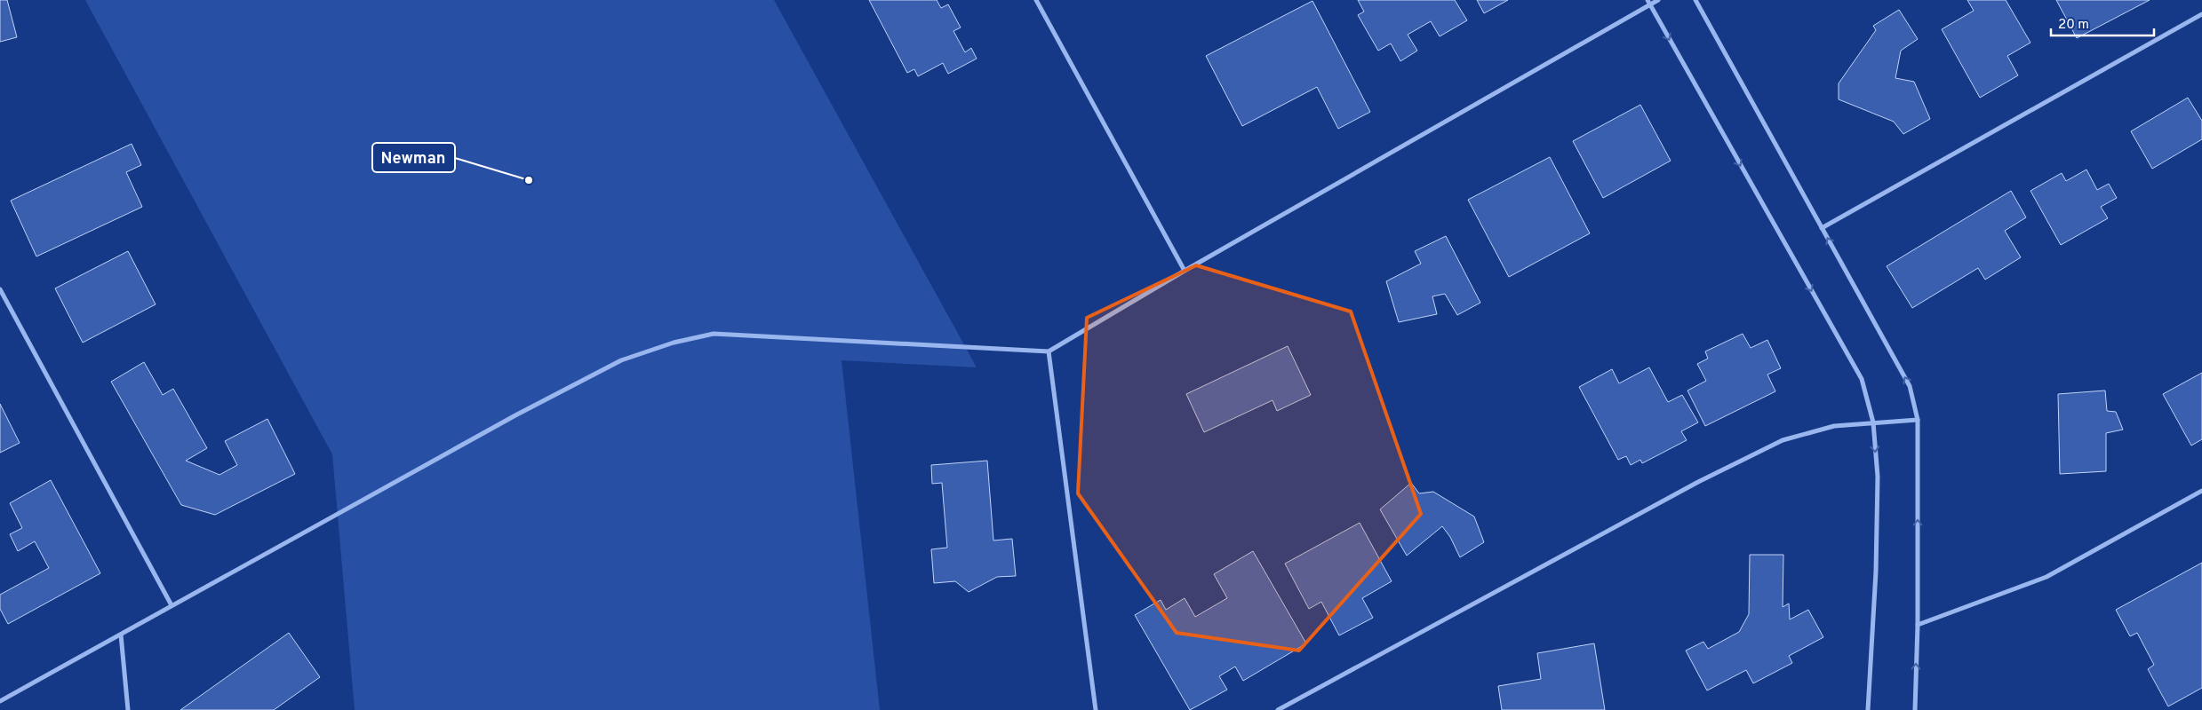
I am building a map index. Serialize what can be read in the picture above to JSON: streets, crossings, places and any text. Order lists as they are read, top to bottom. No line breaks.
{"places":["Newman"],"scale_bar":"20 m"}
